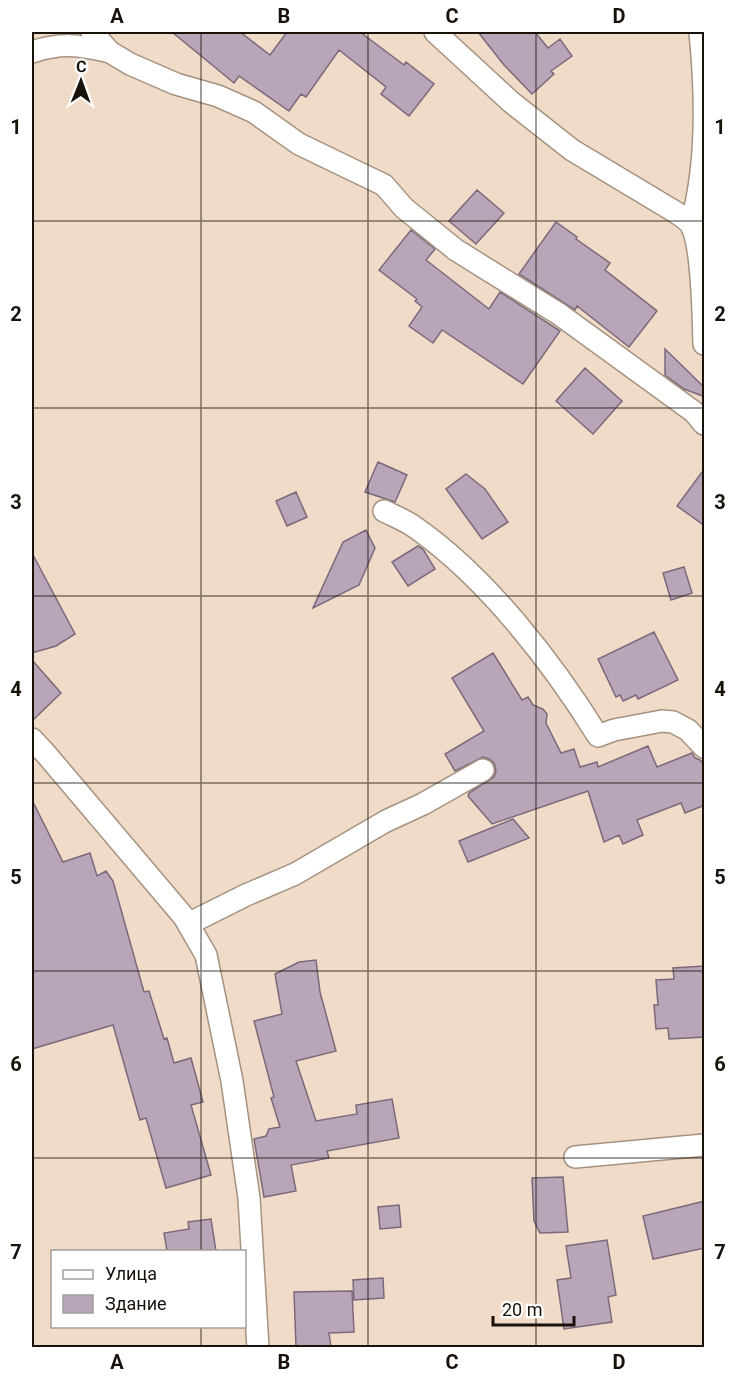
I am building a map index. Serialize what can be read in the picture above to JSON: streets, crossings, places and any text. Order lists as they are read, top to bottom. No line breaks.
{"legend":["Улица","Здание"],"scale_bar":"20 m","north":"top","grid":{"columns":["A","B","C","D"],"rows":["1","2","3","4","5","6","7"]}}
